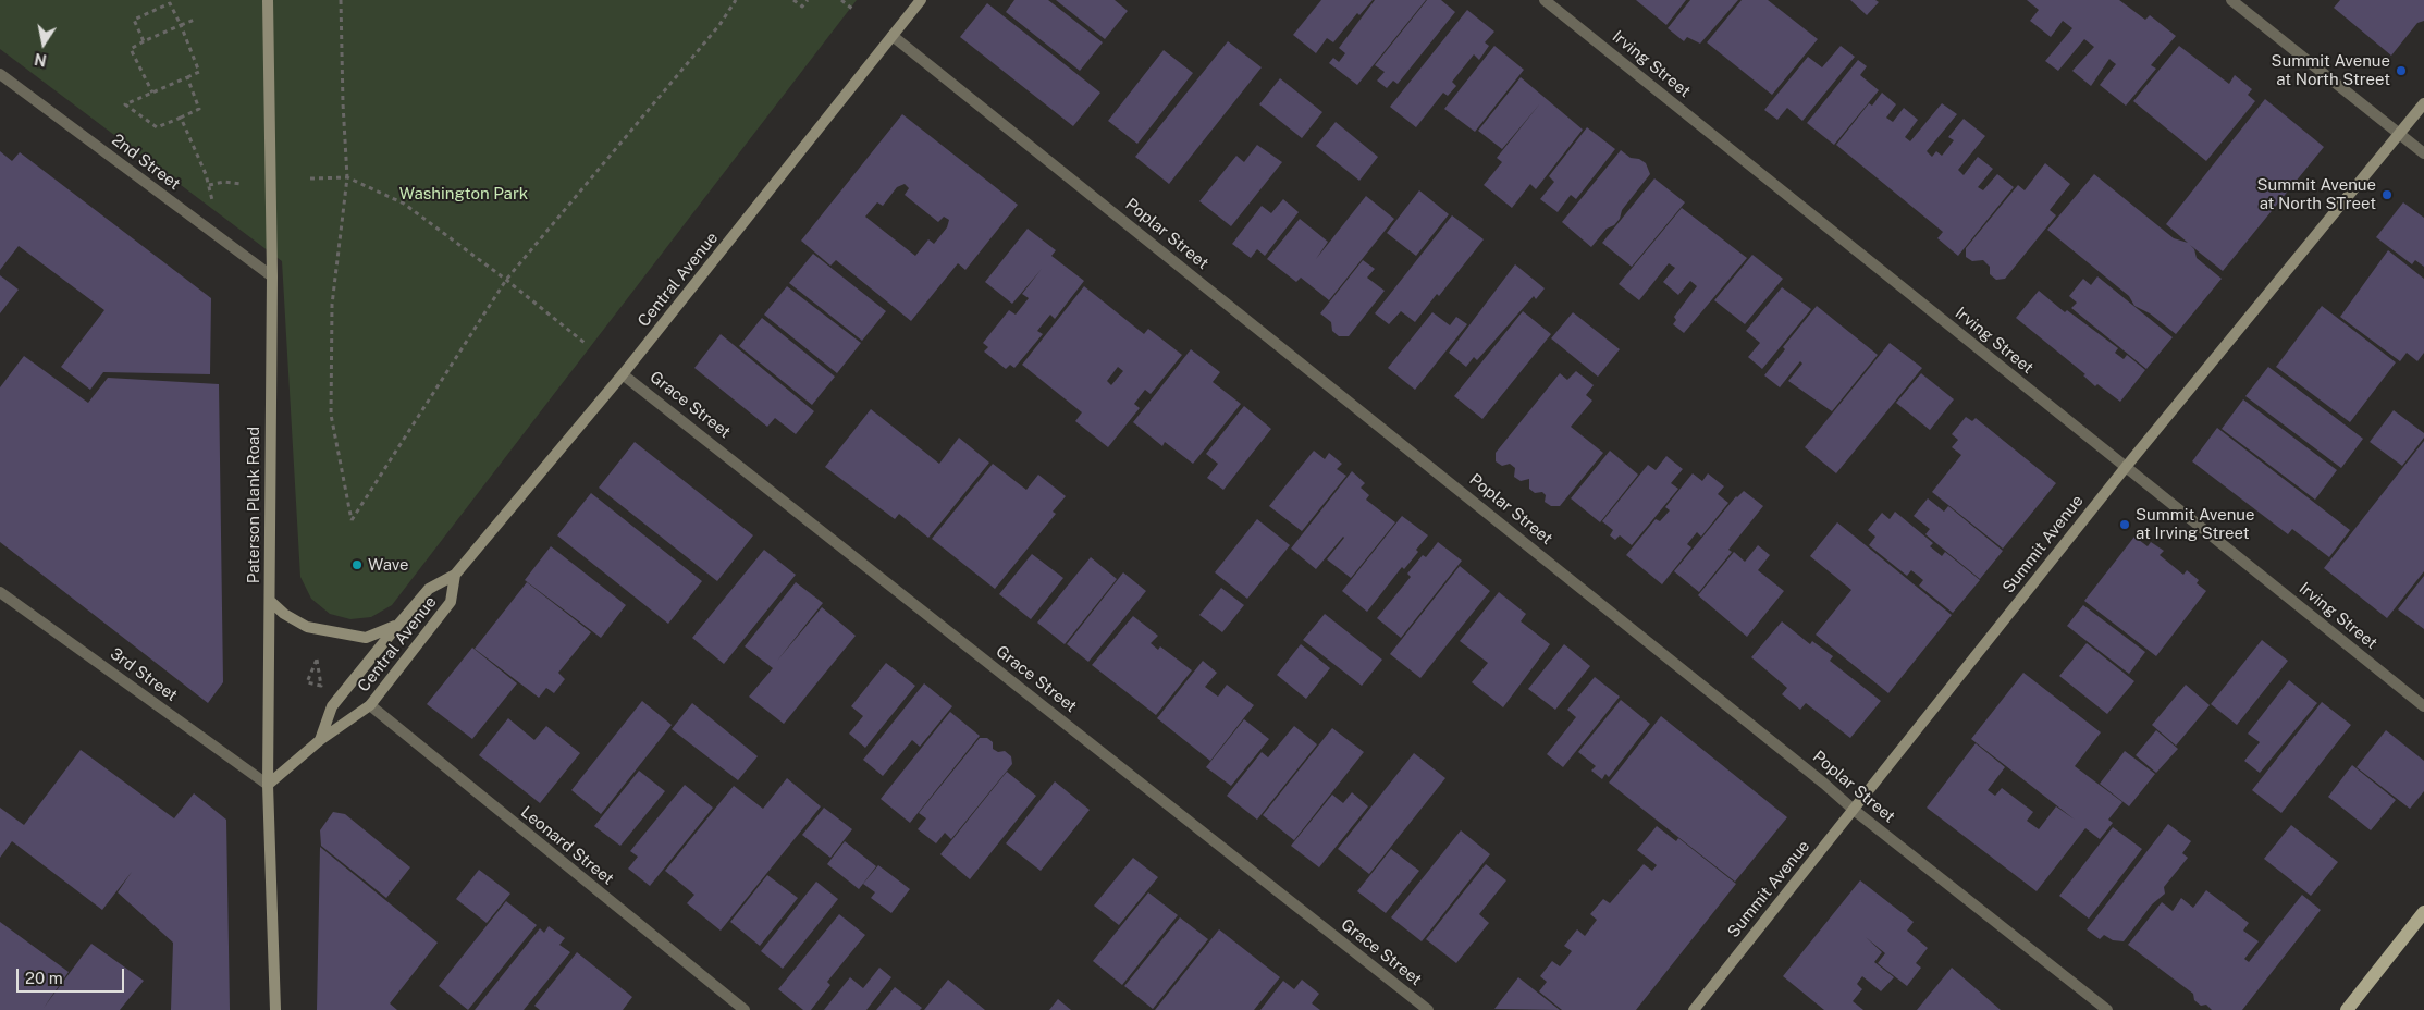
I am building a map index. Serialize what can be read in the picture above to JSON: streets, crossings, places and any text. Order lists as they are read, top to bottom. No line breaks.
{"streets":{"main road":["Central Avenue","Paterson Plank Road","Summit Avenue"],"street":["Irving Street","2nd Street","Poplar Street","Grace Street","3rd Street","Leonard Street"]},"crossings":[["Irving Street","Summit Avenue"],["2nd Street","Paterson Plank Road"],["Poplar Street","Central Avenue"],["Poplar Street","Summit Avenue"],["Central Avenue","Grace Street"],["Central Avenue","Paterson Plank Road"],["Central Avenue","3rd Street"],["Central Avenue","Leonard Street"],["Paterson Plank Road","3rd Street"]],"parks":["Washington Park"],"places":["Summit Avenue at North Street","Summit Avenue at North STreet","Summit Avenue at Irving Street","Wave"],"scale_bar":"20 m","north":"bottom"}
